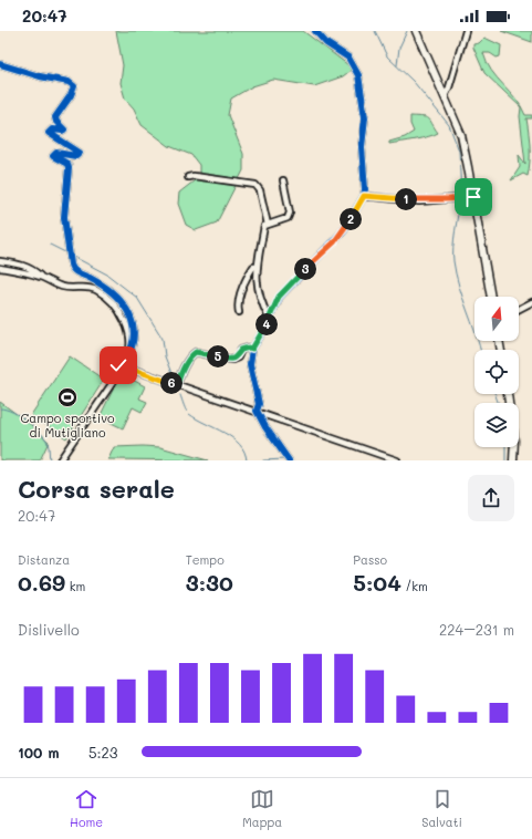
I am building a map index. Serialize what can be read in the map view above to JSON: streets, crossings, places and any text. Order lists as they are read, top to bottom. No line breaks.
{"places":{"sports":["Campo sportivo di Mutigliano"]},"north":"top","page":{"status":"20:47","pins":["1","2","3","4","5","6"],"heading":["Corsa serale","20:47"],"stats":[["Distanza","0.69 km"],["Tempo","3:30"],["Passo","5:04 /km"]],"chart":["Dislivello","224–231 m"],"list":[{"name":"100 m","note":"5:23"}],"tabs":["Home","Mappa","Salvati"]}}
